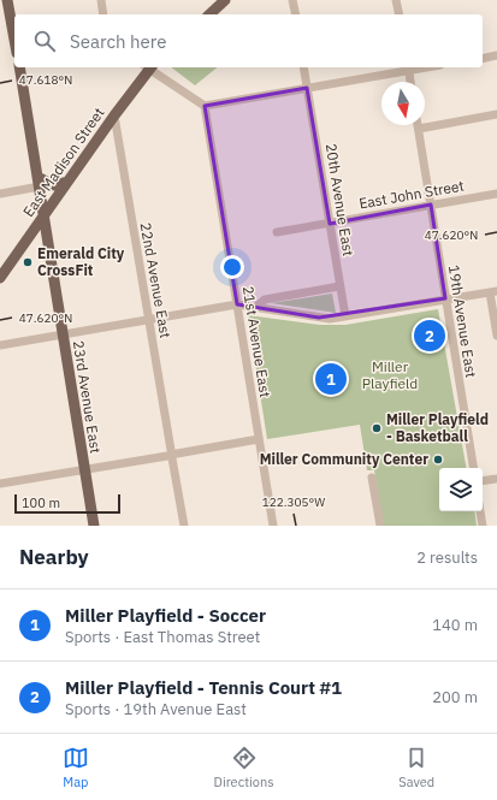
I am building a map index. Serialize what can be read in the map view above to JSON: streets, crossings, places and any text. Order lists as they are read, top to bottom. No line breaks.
{"streets":{"main road":["East Madison Street","23rd Avenue East"],"street":["East John Street","20th Avenue East","22nd Avenue East","19th Avenue East","21st Avenue East"]},"crossings":[["East Madison Street","22nd Avenue East"],["East Madison Street","23rd Avenue East"],["East John Street","20th Avenue East"],["East John Street","19th Avenue East"]],"parks":["Miller Playfield"],"places":["Emerald City CrossFit","Miller Playfield - Basketball","Miller Community Center"],"scale_bar":"100 m","north":"bottom","page":{"search":"Search here","pins":["2","1"],"scale":"100 m","heading":["Nearby","2 results"],"list":[{"mark":"1","name":"Miller Playfield - Soccer","note":"Sports · East Thomas Street","value":"140 m"},{"mark":"2","name":"Miller Playfield - Tennis Court #1","note":"Sports · 19th Avenue East","value":"200 m"}],"nav":["Map","Directions","Saved"]},"coordinates":["47.618°N","47.620°N","122.305°W"]}
